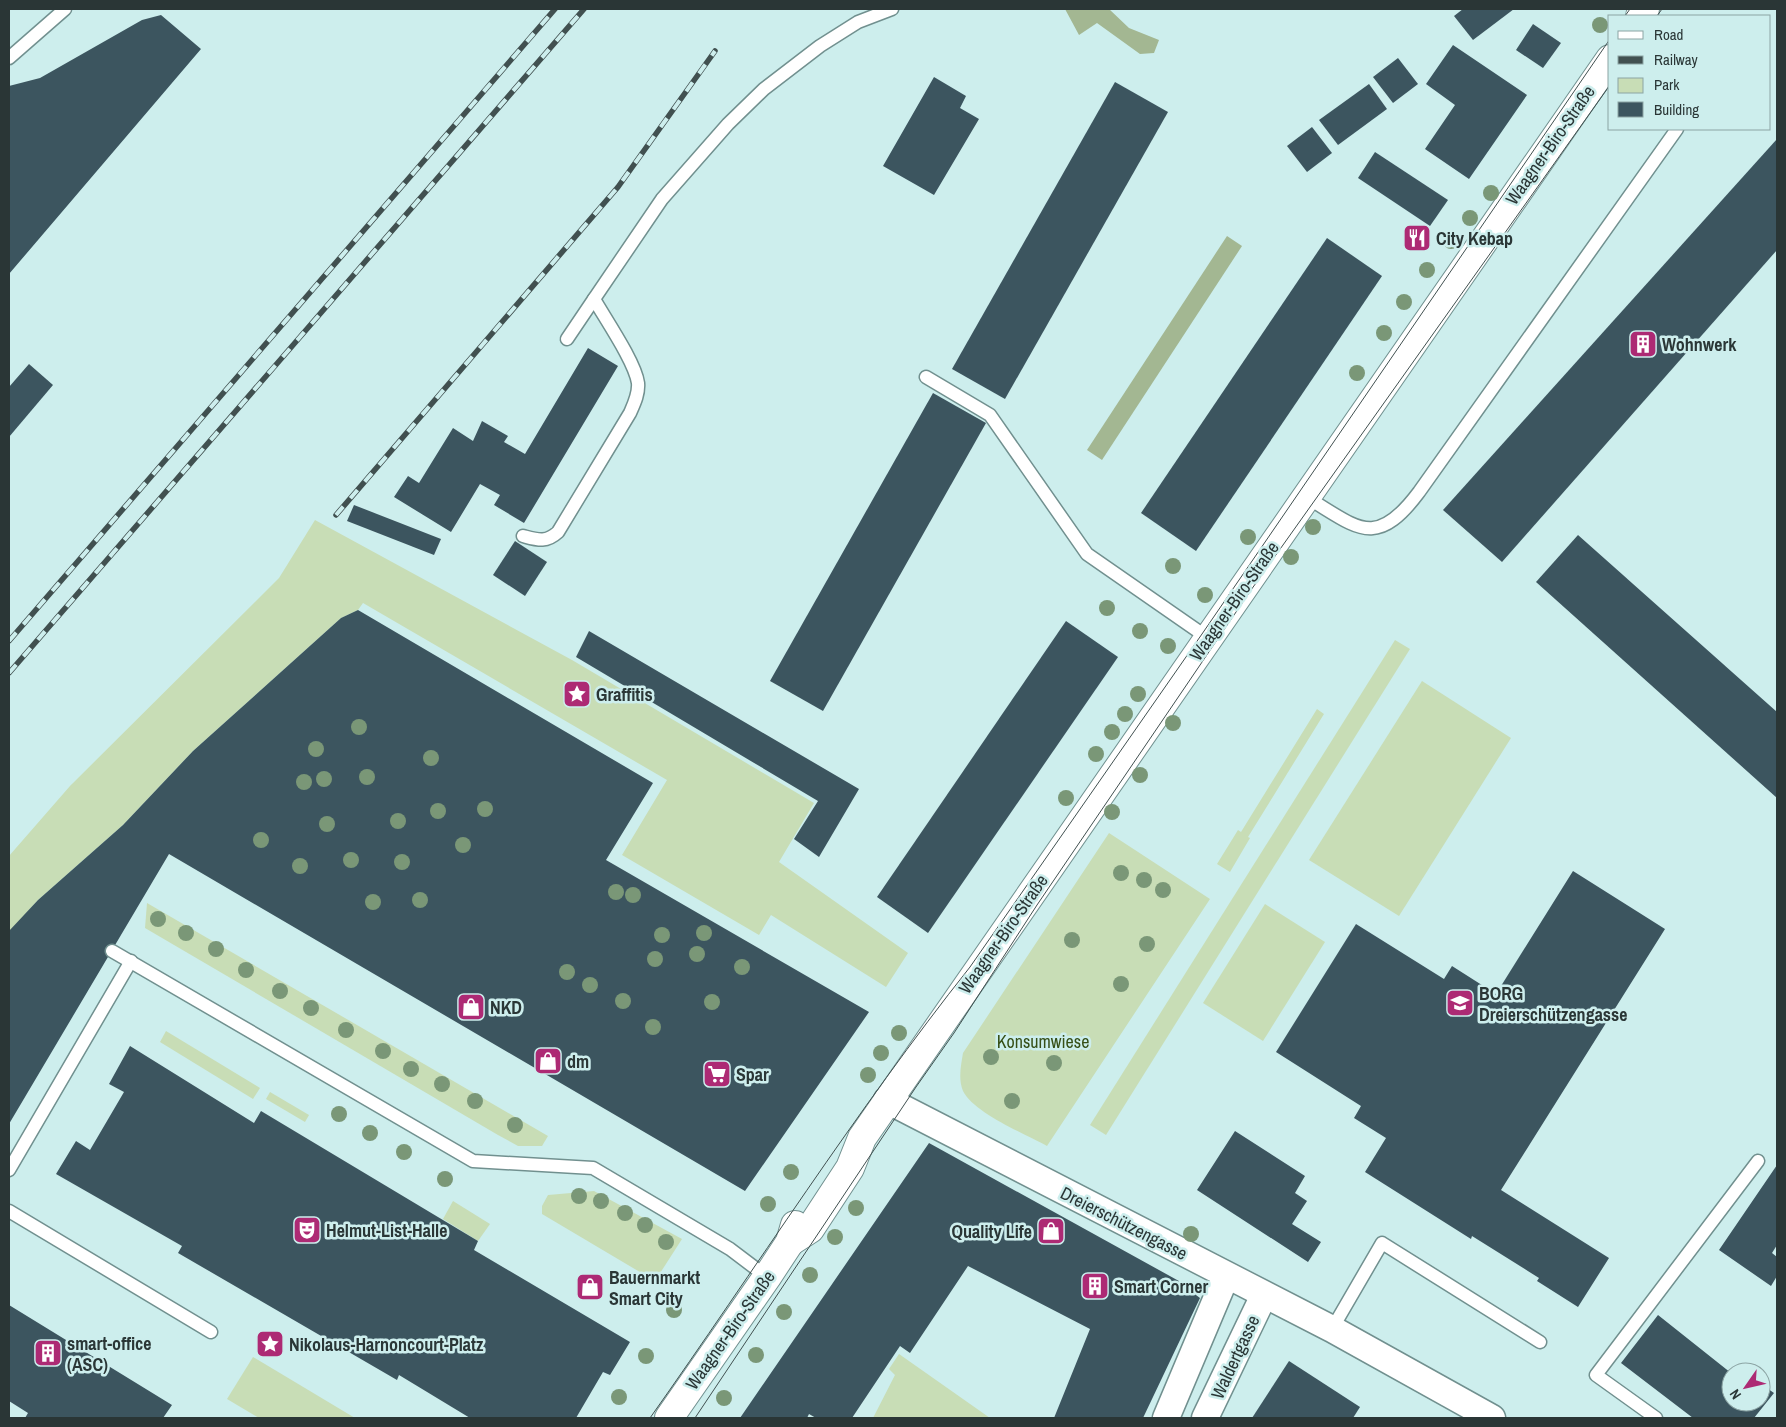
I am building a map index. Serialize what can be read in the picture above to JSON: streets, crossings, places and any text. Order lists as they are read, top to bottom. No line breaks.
{"streets":{"street":["Waagner-Biro-Straße","Dreierschützengasse","Waldertgasse"]},"crossings":[["Waagner-Biro-Straße","Dreierschützengasse"],["Dreierschützengasse","Waldertgasse"]],"parks":["Konsumwiese"],"places":{"restaurant":["City Kebap"],"building":["Wohnwerk","Smart Corner","smart-office (ASC)"],"place":["Graffitis","Nikolaus-Harnoncourt-Platz"],"school or university":["BORG Dreierschützengasse"],"shop":["NKD","dm","Quality Life","Bauernmarkt Smart City"],"supermarket":["Spar"],"theatre":["Helmut-List-Halle"]},"legend":["Road","Railway","Park","Building"],"north":"bottom left"}
